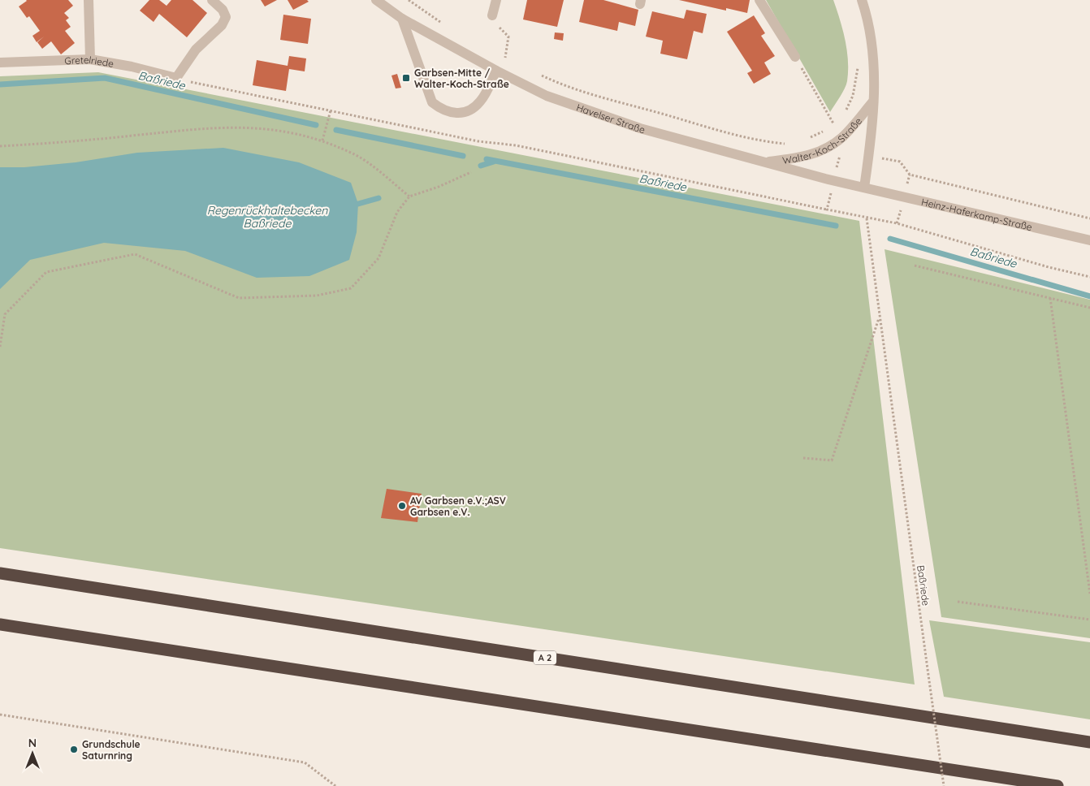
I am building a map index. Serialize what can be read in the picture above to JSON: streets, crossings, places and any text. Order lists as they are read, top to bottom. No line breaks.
{"streets":{"highway":["A 2"],"street":["Gretelriede","Havelser Straße","Walter-Koch-Straße","Heinz-Haferkamp-Straße"],"path":["Baßriede"]},"crossings":[["Havelser Straße","Walter-Koch-Straße"],["Havelser Straße","Heinz-Haferkamp-Straße"],["Walter-Koch-Straße","Heinz-Haferkamp-Straße"]],"water":["Baßriede","Regenrückhaltebecken Baßriede"],"places":{"transit":["Garbsen-Mitte / Walter-Koch-Straße"],"other":["AV Garbsen e.V.;ASV Garbsen e.V.","Grundschule Saturnring"]},"north":"top"}
